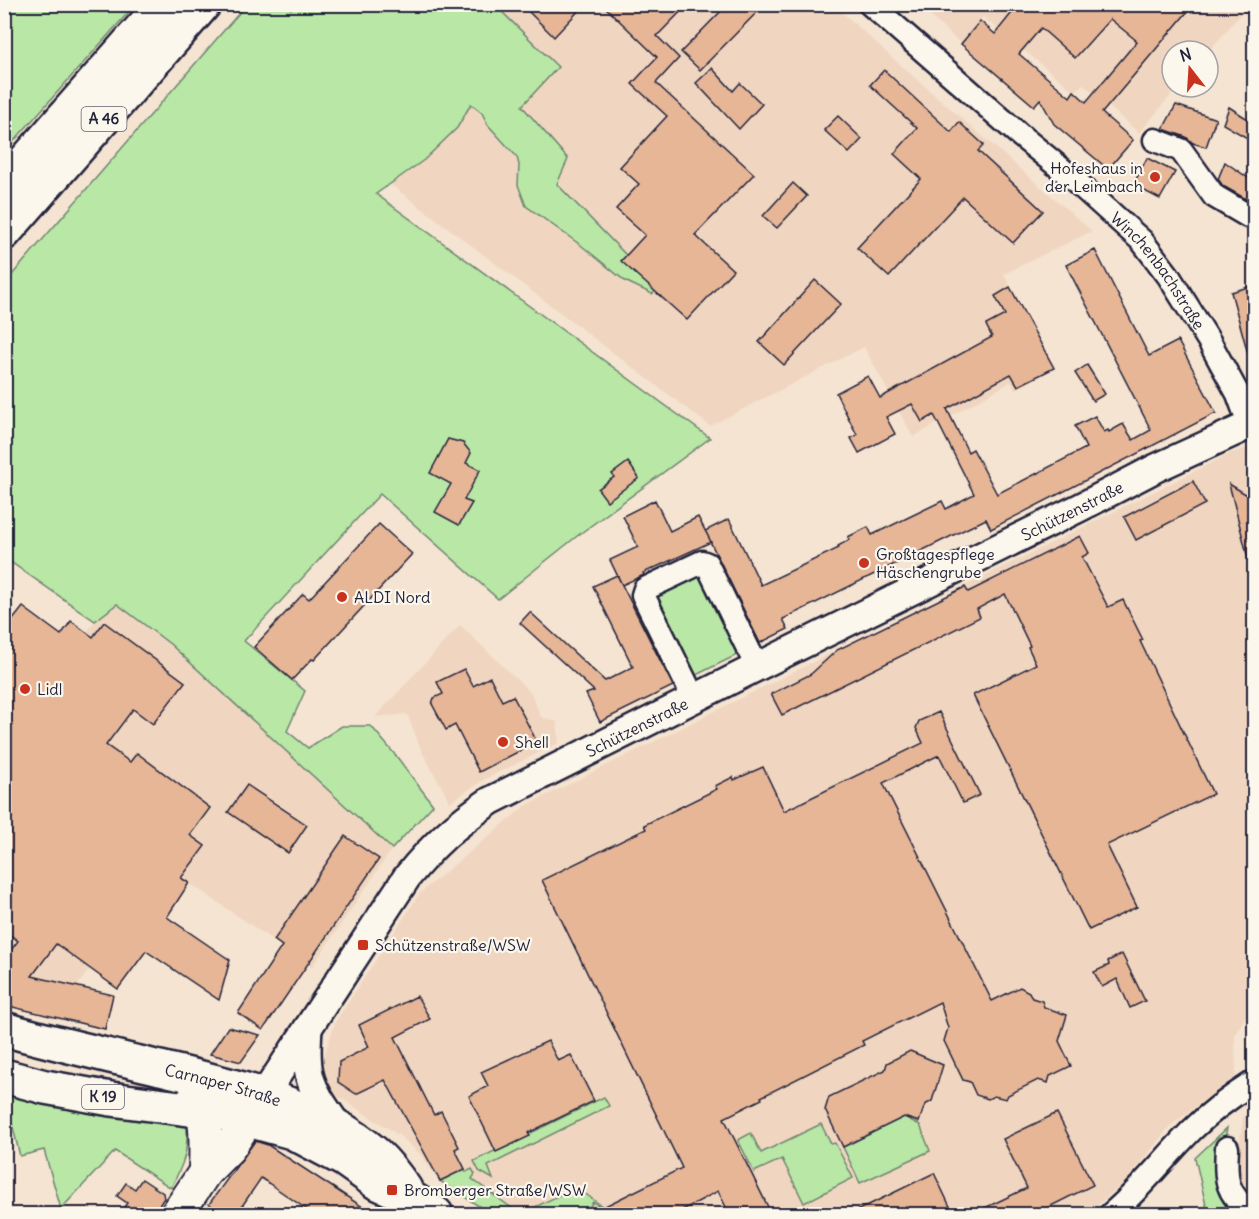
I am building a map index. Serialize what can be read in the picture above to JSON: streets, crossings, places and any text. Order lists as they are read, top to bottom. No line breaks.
{"streets":{"main road":["A 46","Schützenstraße","Carnaper Straße","K 19"],"street":["Winchenbachstraße"]},"crossings":[["Winchenbachstraße","Schützenstraße"],["Schützenstraße","Carnaper Straße"]],"places":{"other":["Hofeshaus in der Leimbach","Großtagespflege Häschengrube","ALDI Nord","Lidl","Shell"],"transit":["Schützenstraße/WSW","Bromberger Straße/WSW"]},"north":"top"}
